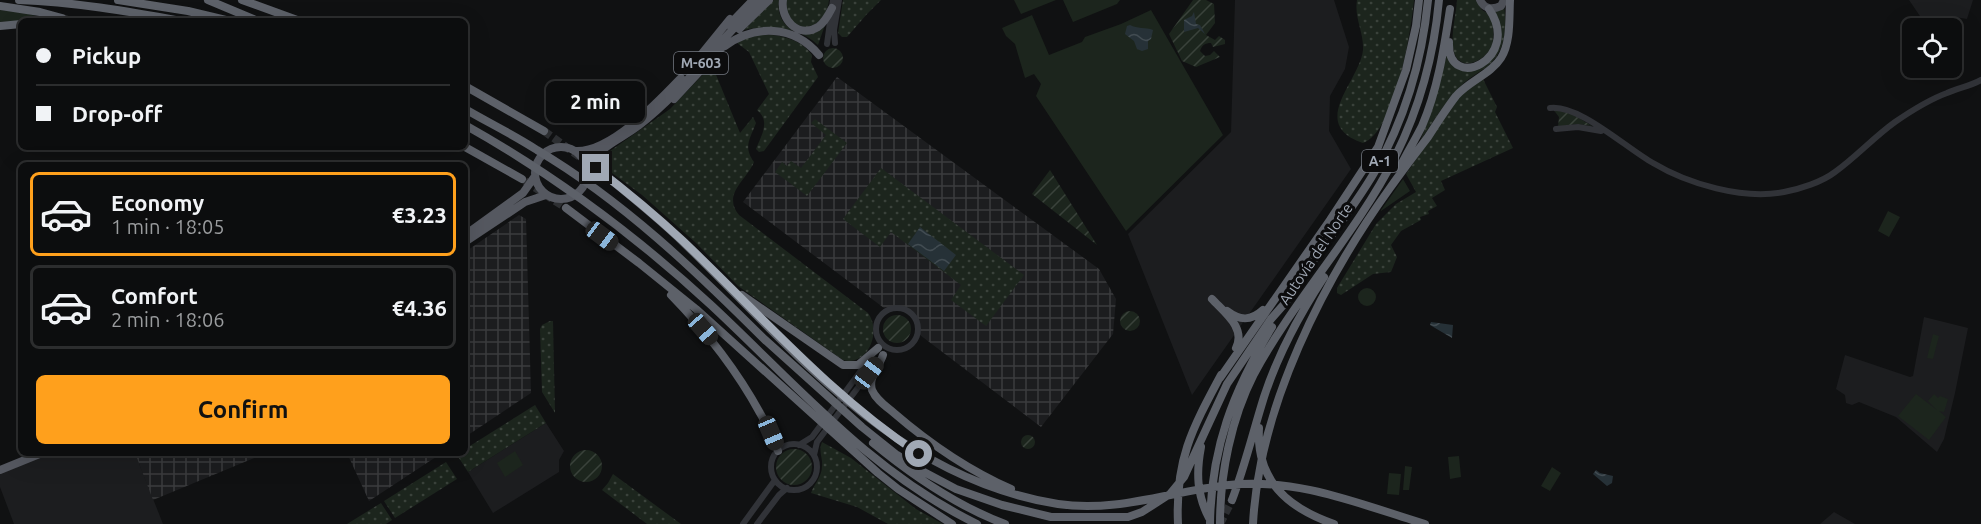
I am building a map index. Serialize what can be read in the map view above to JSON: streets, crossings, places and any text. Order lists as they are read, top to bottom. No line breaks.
{"streets":{"highway":["M-603","A-1","Autovía del Norte"]},"page":{"banner":["Pickup","Drop-off"],"bubble":"2 min","list":[{"name":"Economy","note":"1 min · 18:05","value":"€3.23"},{"name":"Comfort","note":"2 min · 18:06","value":"€4.36"}],"buttons":"Confirm"}}
